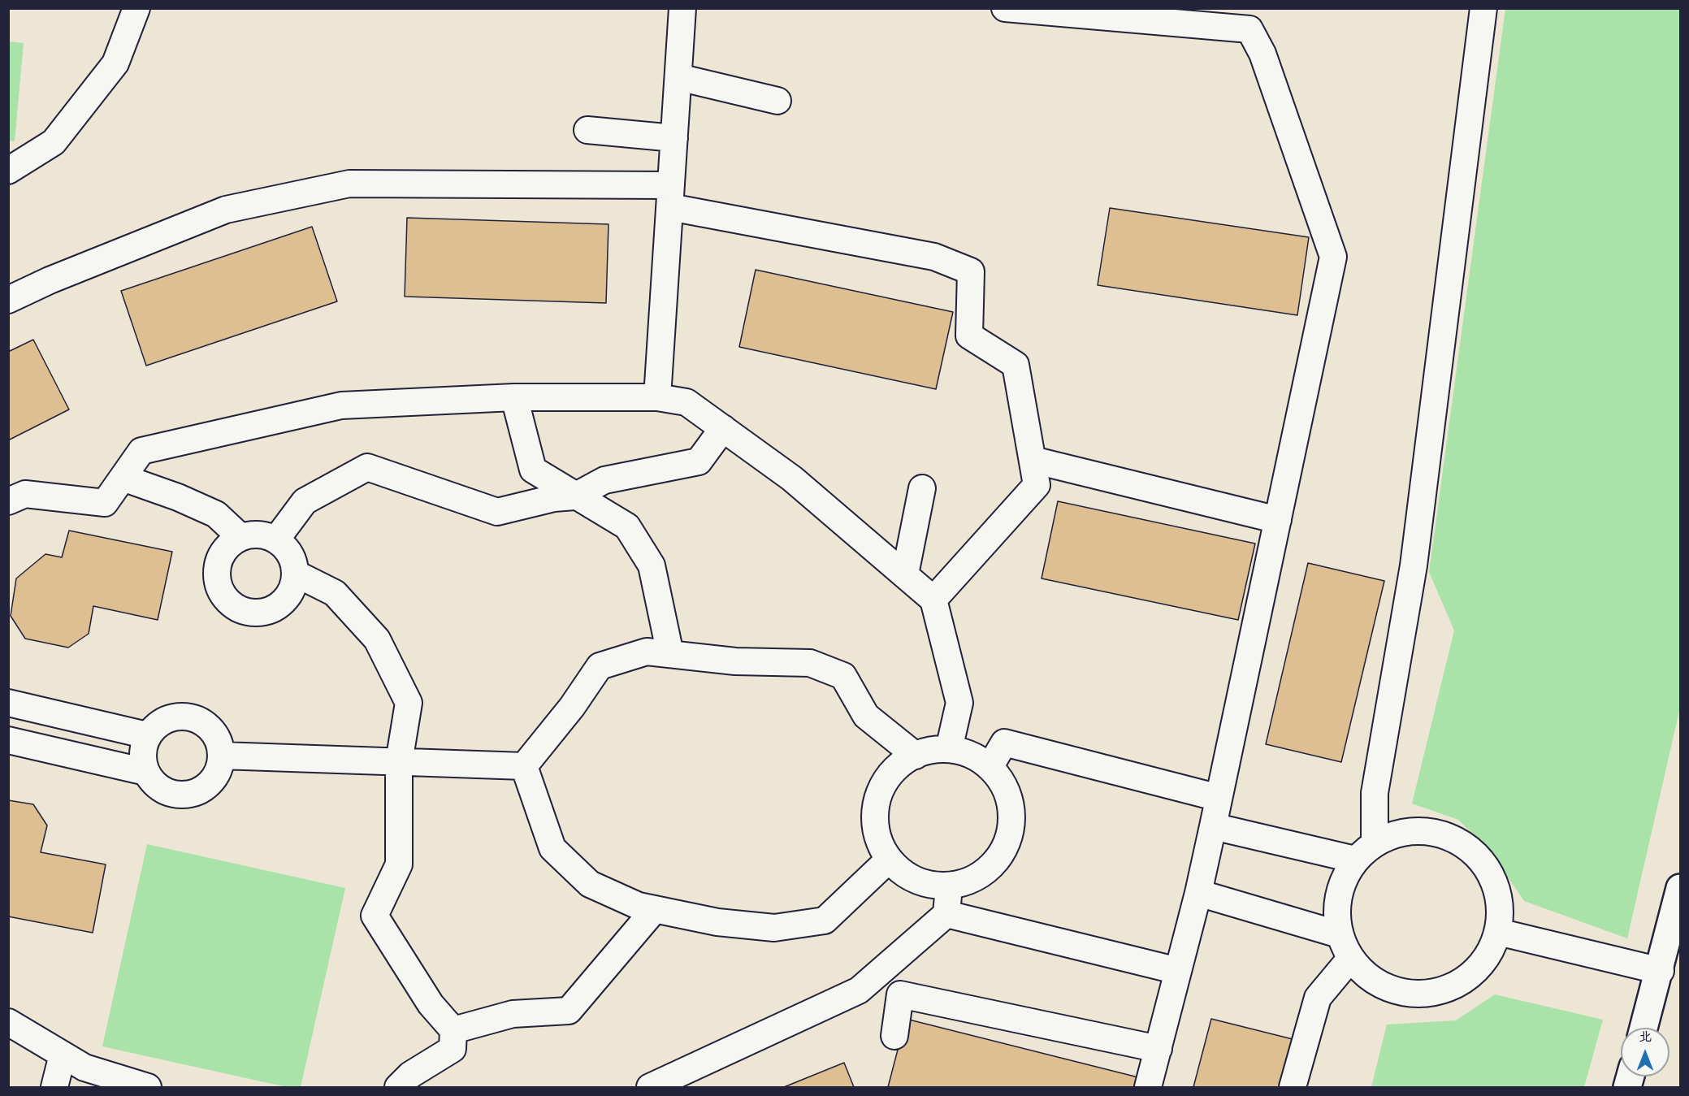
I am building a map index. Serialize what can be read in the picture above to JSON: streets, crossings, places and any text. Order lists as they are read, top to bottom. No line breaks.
{"north":"top"}
